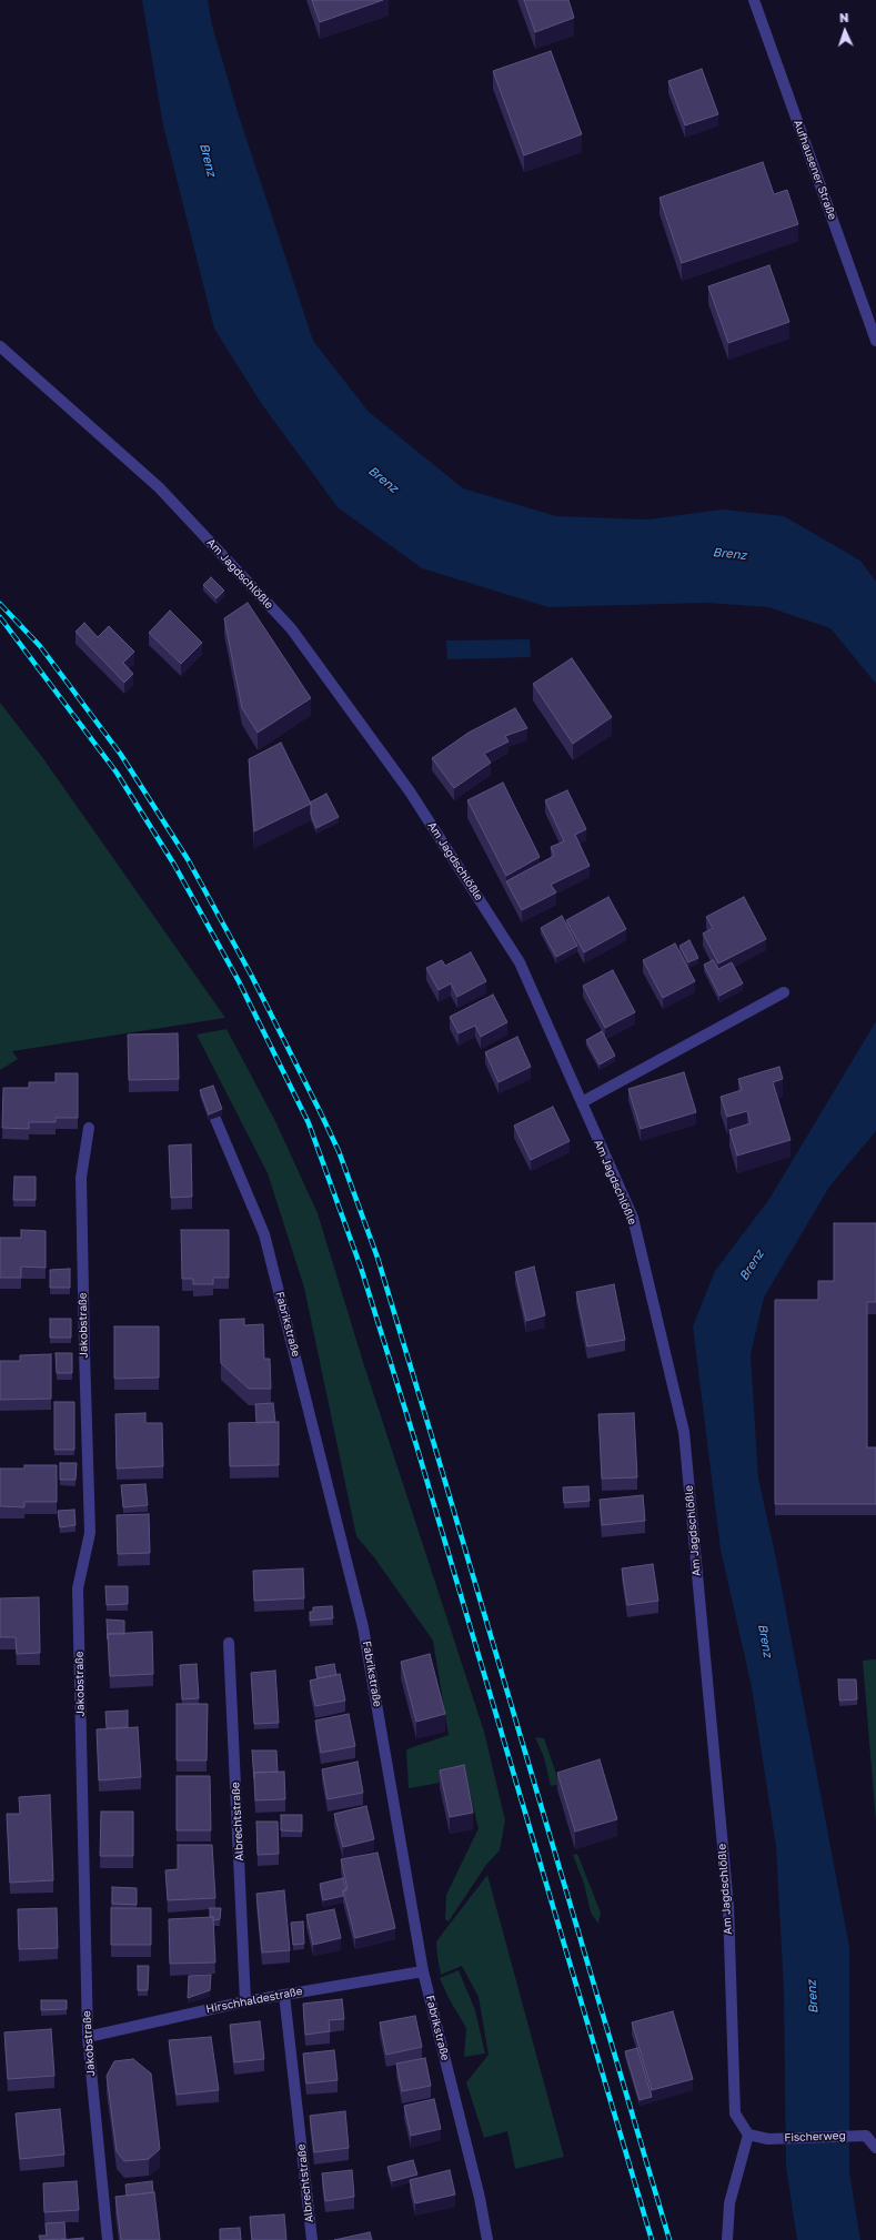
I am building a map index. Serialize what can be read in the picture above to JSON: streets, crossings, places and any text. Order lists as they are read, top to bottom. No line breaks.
{"streets":{"street":["Aufhausener Straße","Am Jagdschlößle","Fabrikstraße","Jakobstraße","Albrechtstraße","Hirschhaldestraße","Fischerweg"]},"crossings":[["Am Jagdschlößle","Fischerweg"],["Fabrikstraße","Hirschhaldestraße"],["Jakobstraße","Hirschhaldestraße"],["Albrechtstraße","Hirschhaldestraße"]],"water":["Brenz"],"north":"top"}
